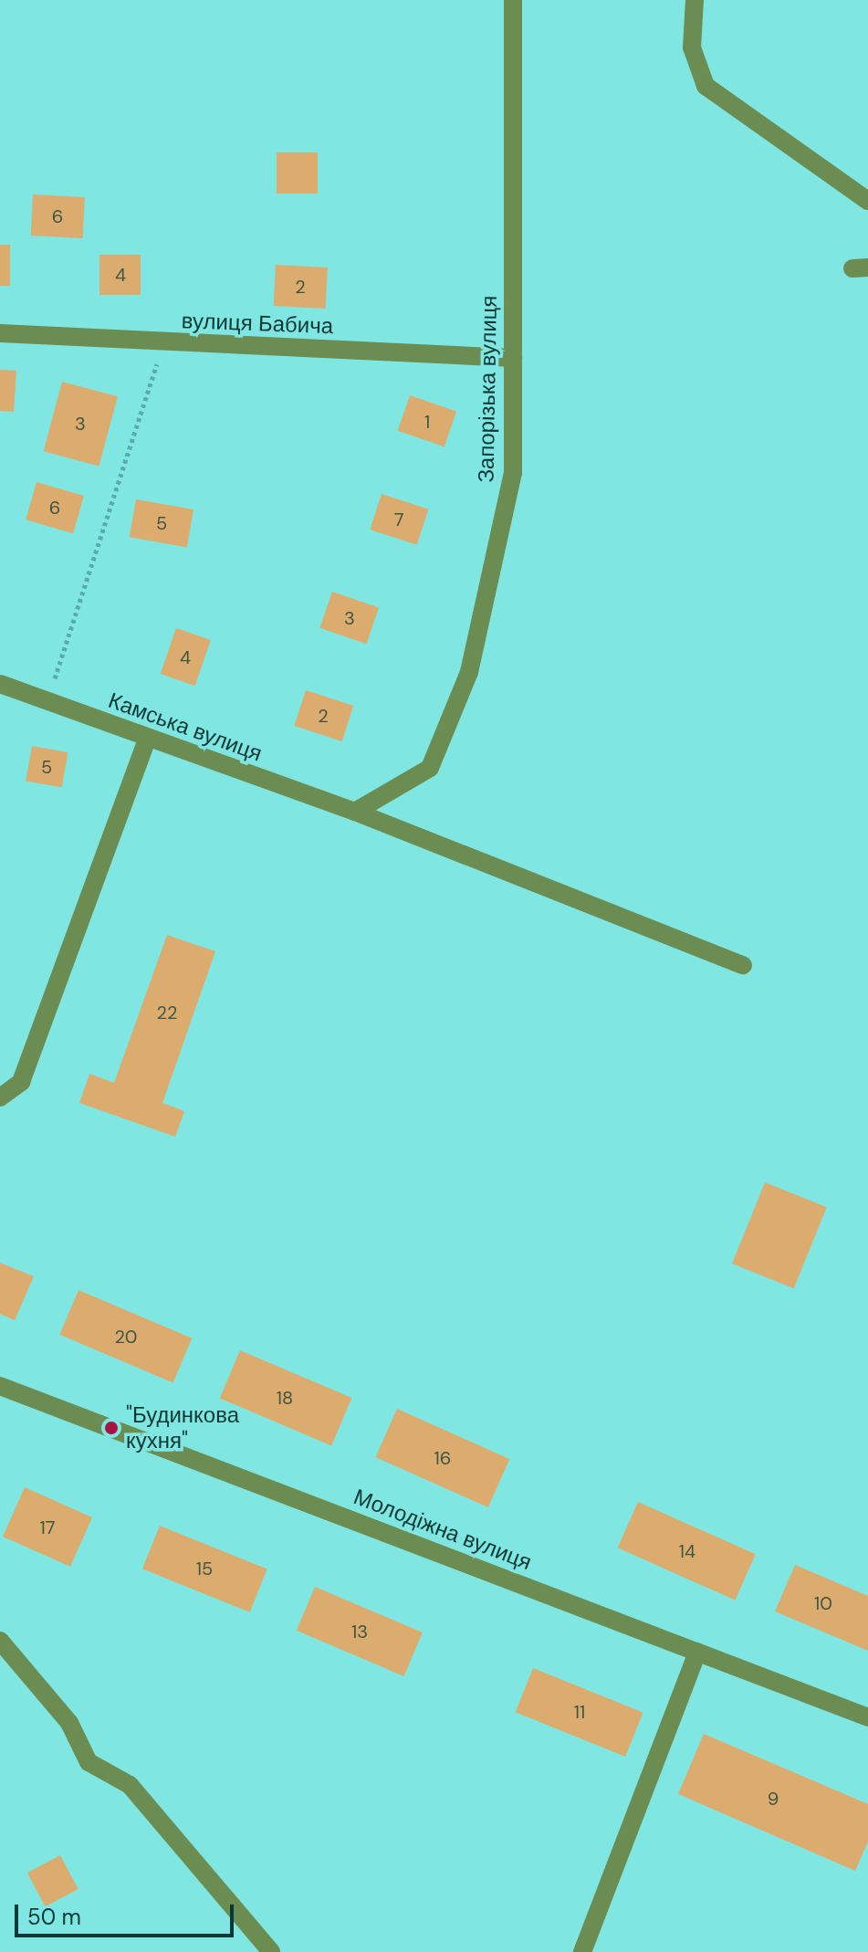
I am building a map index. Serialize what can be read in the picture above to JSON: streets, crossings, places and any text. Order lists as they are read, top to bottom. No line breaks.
{"streets":{"street":["вулиця Бабича","Запорізька вулиця","Камська вулиця","Молодіжна вулиця"]},"crossings":[["вулиця Бабича","Запорізька вулиця"],["Запорізька вулиця","Камська вулиця"]],"places":["\"Будинкова кухня\""],"house_numbers":["6","4","2","1","3","6","7","5","3","4","2","5","22","20","18","16","17","14","15","10","13","11","9"],"scale_bar":"50 m"}
